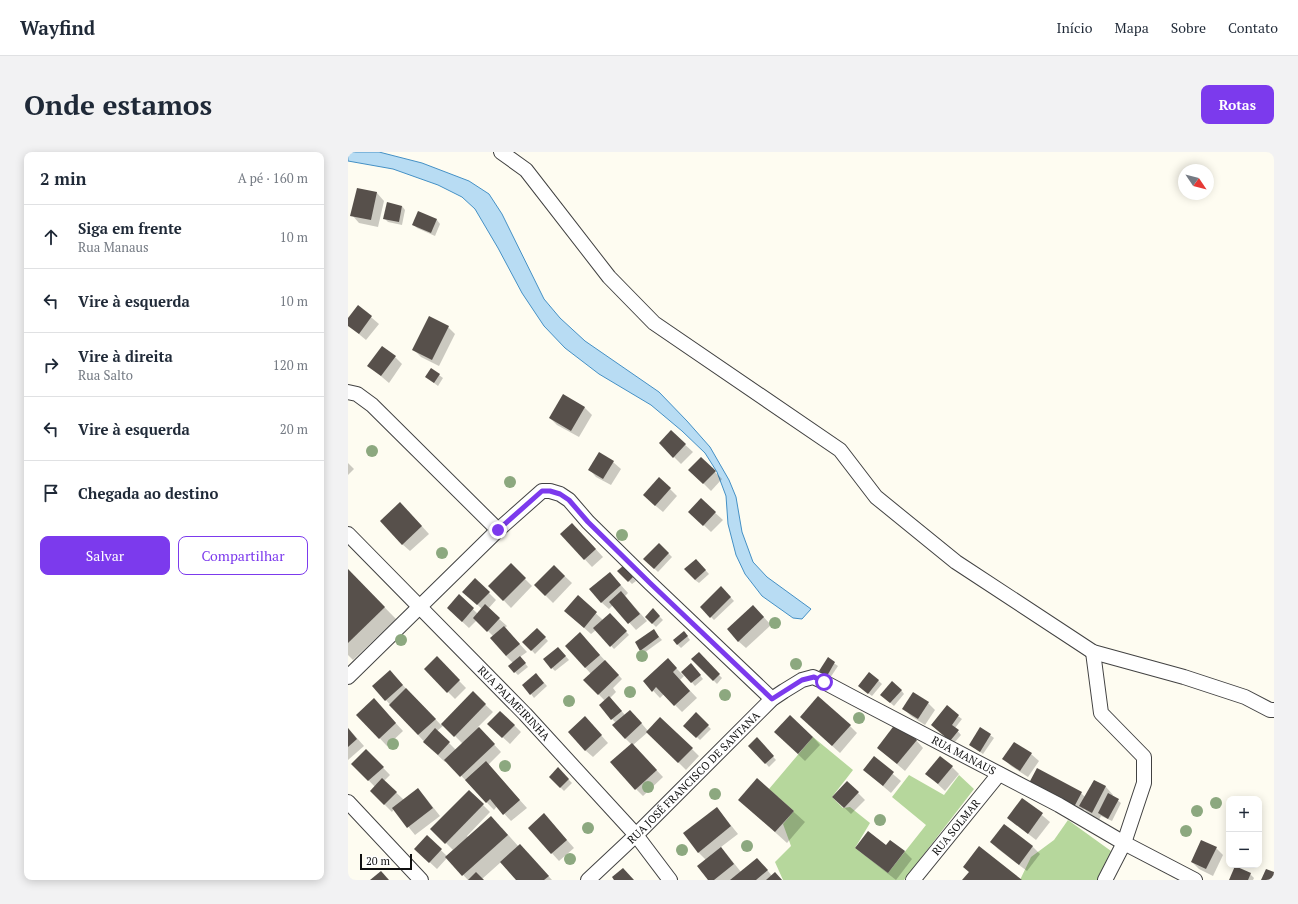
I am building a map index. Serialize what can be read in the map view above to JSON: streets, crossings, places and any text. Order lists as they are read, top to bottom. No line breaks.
{"streets":{"street":["RUA PALMEIRINHA","RUA MANAUS","RUA JOSÉ FRANCISCO DE SANTANA","RUA SOLMAR"]},"crossings":[["RUA PALMEIRINHA","RUA JOSÉ FRANCISCO DE SANTANA"],["RUA MANAUS","RUA JOSÉ FRANCISCO DE SANTANA"],["RUA MANAUS","RUA SOLMAR"]],"scale_bar":"20 m","north":"bottom right","page":{"header":"Wayfind","nav":["Início","Mapa","Sobre","Contato"],"buttons":["Rotas",["Salvar","Compartilhar"]],"title":"Onde estamos","heading":["2 min","A pé · 160 m"],"list":[["Siga em frente","Rua Manaus","10 m"],["Vire à esquerda","10 m"],["Vire à direita","Rua Salto","120 m"],["Vire à esquerda","20 m"],"Chegada ao destino"],"map_buttons":["+","−"],"scale":"20 m"}}
